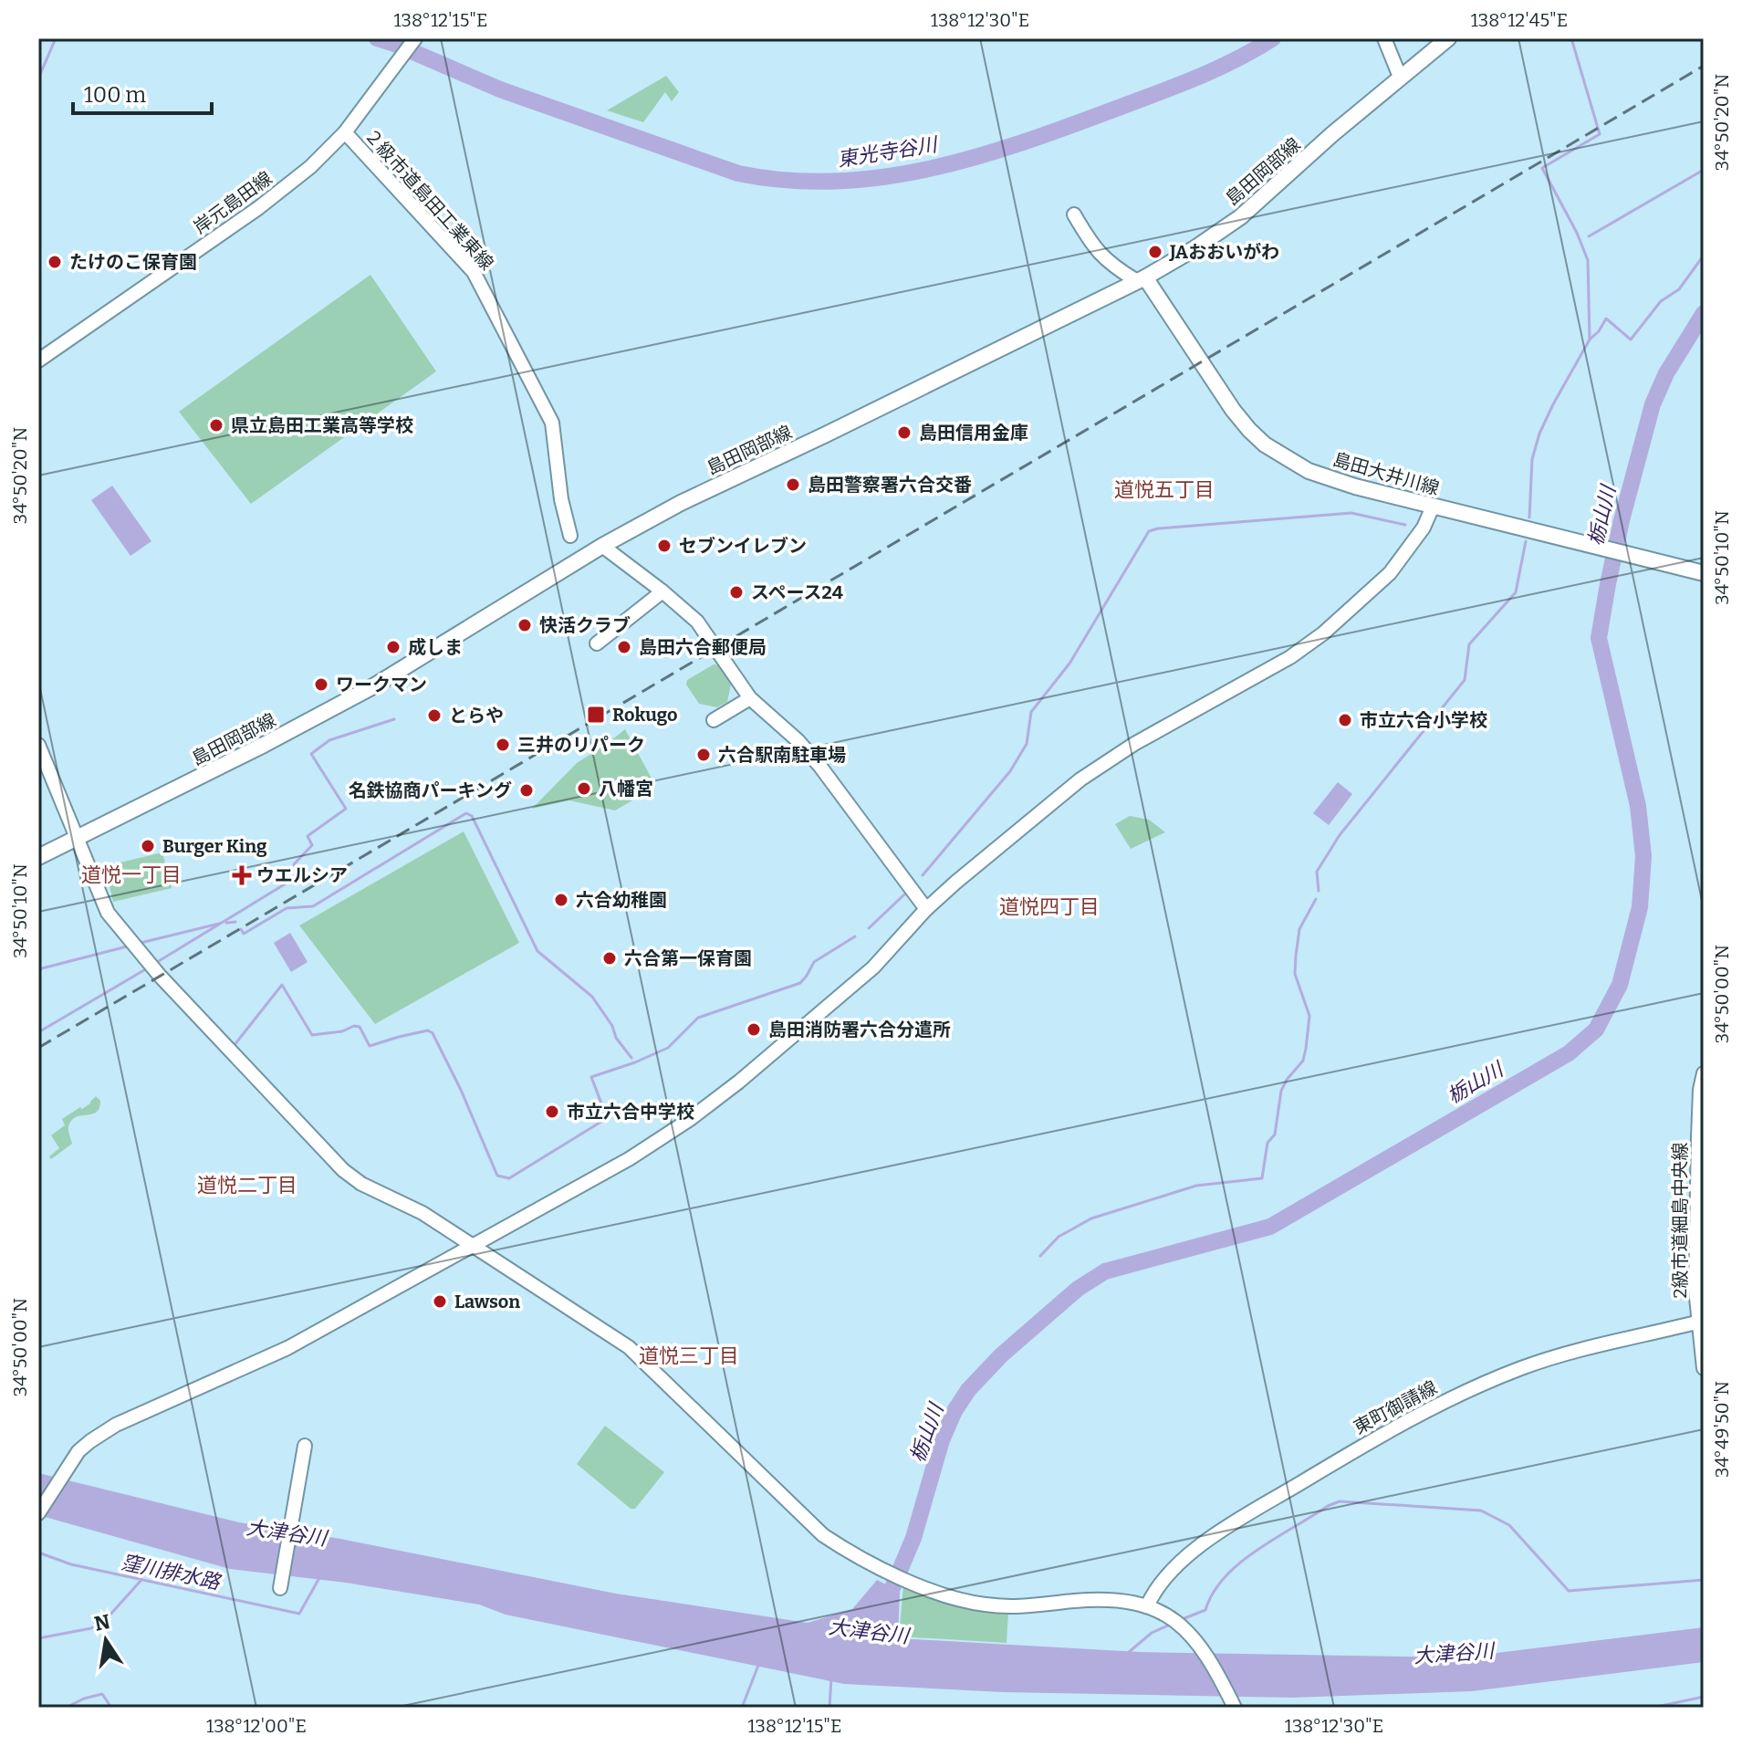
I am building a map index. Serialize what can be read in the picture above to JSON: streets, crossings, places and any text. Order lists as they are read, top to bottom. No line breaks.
{"streets":{"main road":["島田岡部線","島田大井川線"],"street":["２級市道島田工業東線","岸元島田線","2級市道細島中央線","東町御請線"]},"crossings":[["島田岡部線","島田大井川線"],["２級市道島田工業東線","岸元島田線"],["2級市道細島中央線","東町御請線"]],"districts":["道悦五丁目","道悦一丁目","道悦四丁目","道悦二丁目","道悦三丁目"],"water":["東光寺谷川","栃山川","大津谷川","窪川排水路"],"places":{"other":["JAおおいがわ","たけのこ保育園","県立島田工業高等学校","島田信用金庫","島田警察署六合交番","セブンイレブン","スペース24","快活クラブ","成しま","島田六合郵便局","ワークマン","とらや","市立六合小学校","三井のリパーク","六合駅南駐車場","八幡宮","名鉄協商パーキング","Burger King","六合幼稚園","六合第一保育園","島田消防署六合分遣所","市立六合中学校","Lawson"],"transit":["Rokugo"],"health":["ウエルシア"]},"scale_bar":"100 m","north":"top","coordinates":["138°12'15\"E","138°12'30\"E","138°12'45\"E","34°50'20\"N","34°50'10\"N","34°50'00\"N","34°49'50\"N","138°12'00\"E"]}
